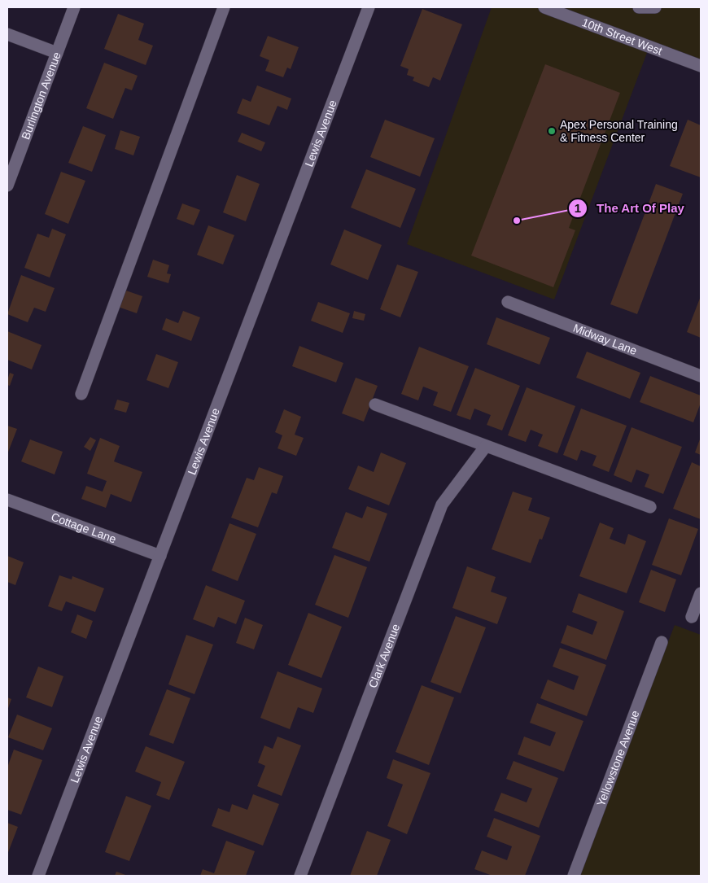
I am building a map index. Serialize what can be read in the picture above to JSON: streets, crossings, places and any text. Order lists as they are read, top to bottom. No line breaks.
{"streets":{"street":["10th Street West","Burlington Avenue","Lewis Avenue","Midway Lane","Cottage Lane","Clark Avenue","Yellowstone Avenue"]},"crossings":[["Lewis Avenue","Cottage Lane"]],"places":["Apex Personal Training & Fitness Center","The Art Of Play"]}
